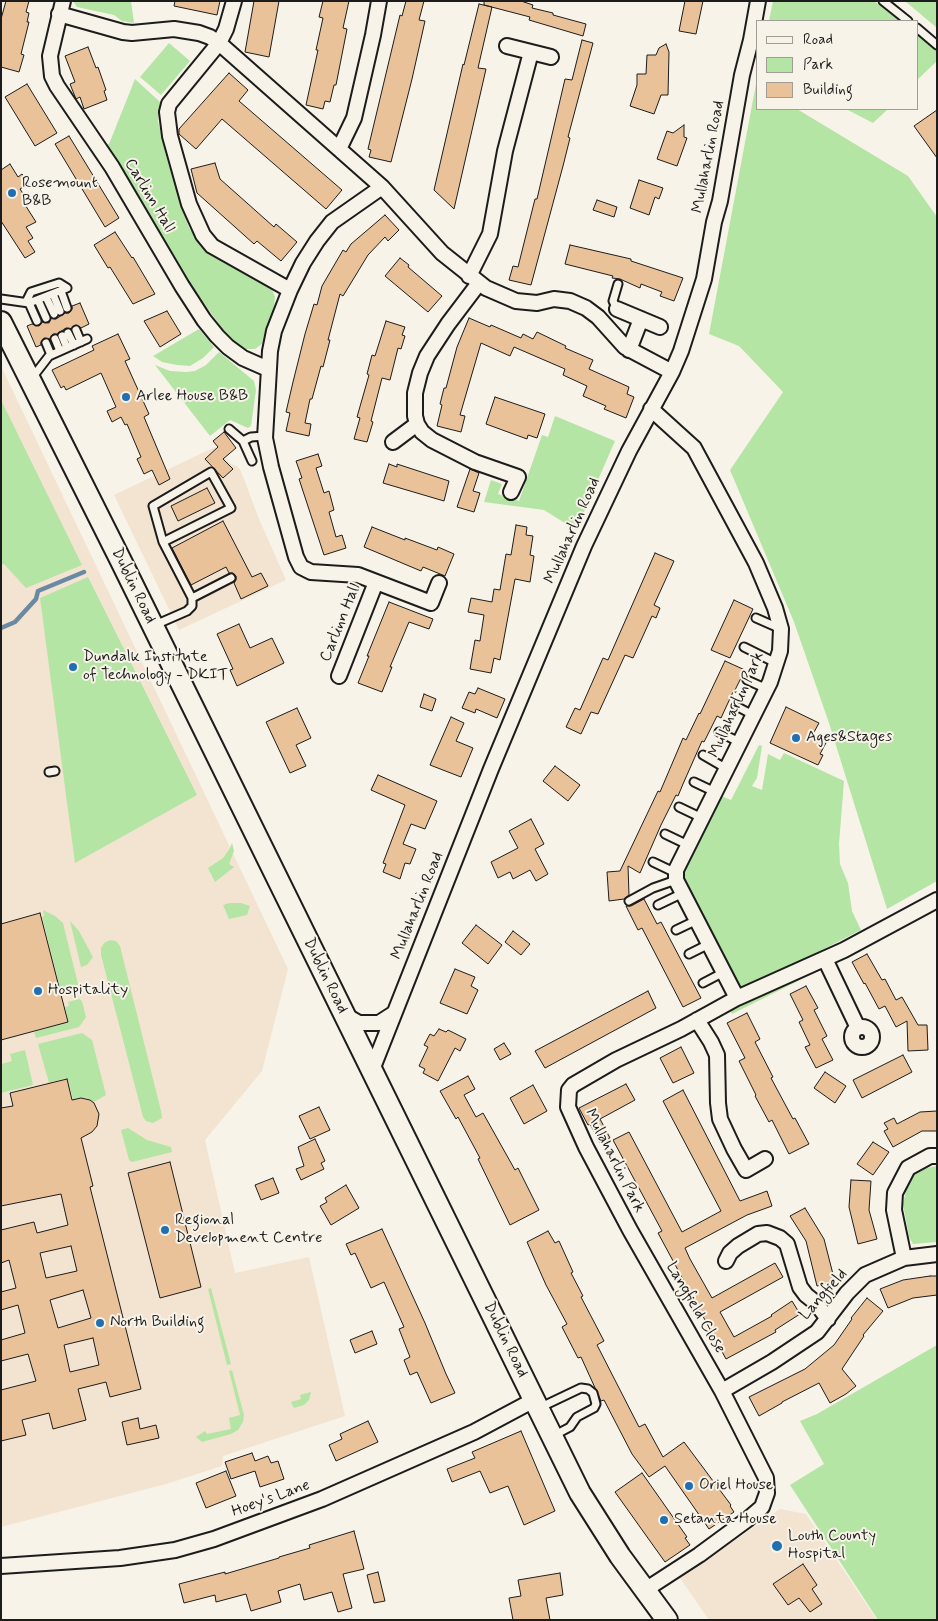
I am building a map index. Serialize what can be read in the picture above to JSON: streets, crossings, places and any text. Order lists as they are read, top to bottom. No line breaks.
{"streets":{"main road":["Dublin Road"],"street":["Mullaharlin Road","Carlinn Hall","Mullaharlin Park","Langfield","Langfield Close","Hoey's Lane"]},"crossings":[["Mullaharlin Road","Carlinn Hall"],["Mullaharlin Road","Dublin Road"],["Mullaharlin Road","Mullaharlin Park"],["Dublin Road","Langfield Close"],["Dublin Road","Hoey's Lane"],["Mullaharlin Park","Langfield Close"],["Langfield","Langfield Close"]],"places":["Rosemount B&B","Arlee House B&B","Dundalk Institute of Technology - DKIT","Ages&Stages","Hospitality","Regional Development Centre","North Building","Oriel House","Setanta House","Louth County Hospital"],"legend":["Road","Park","Building"]}
